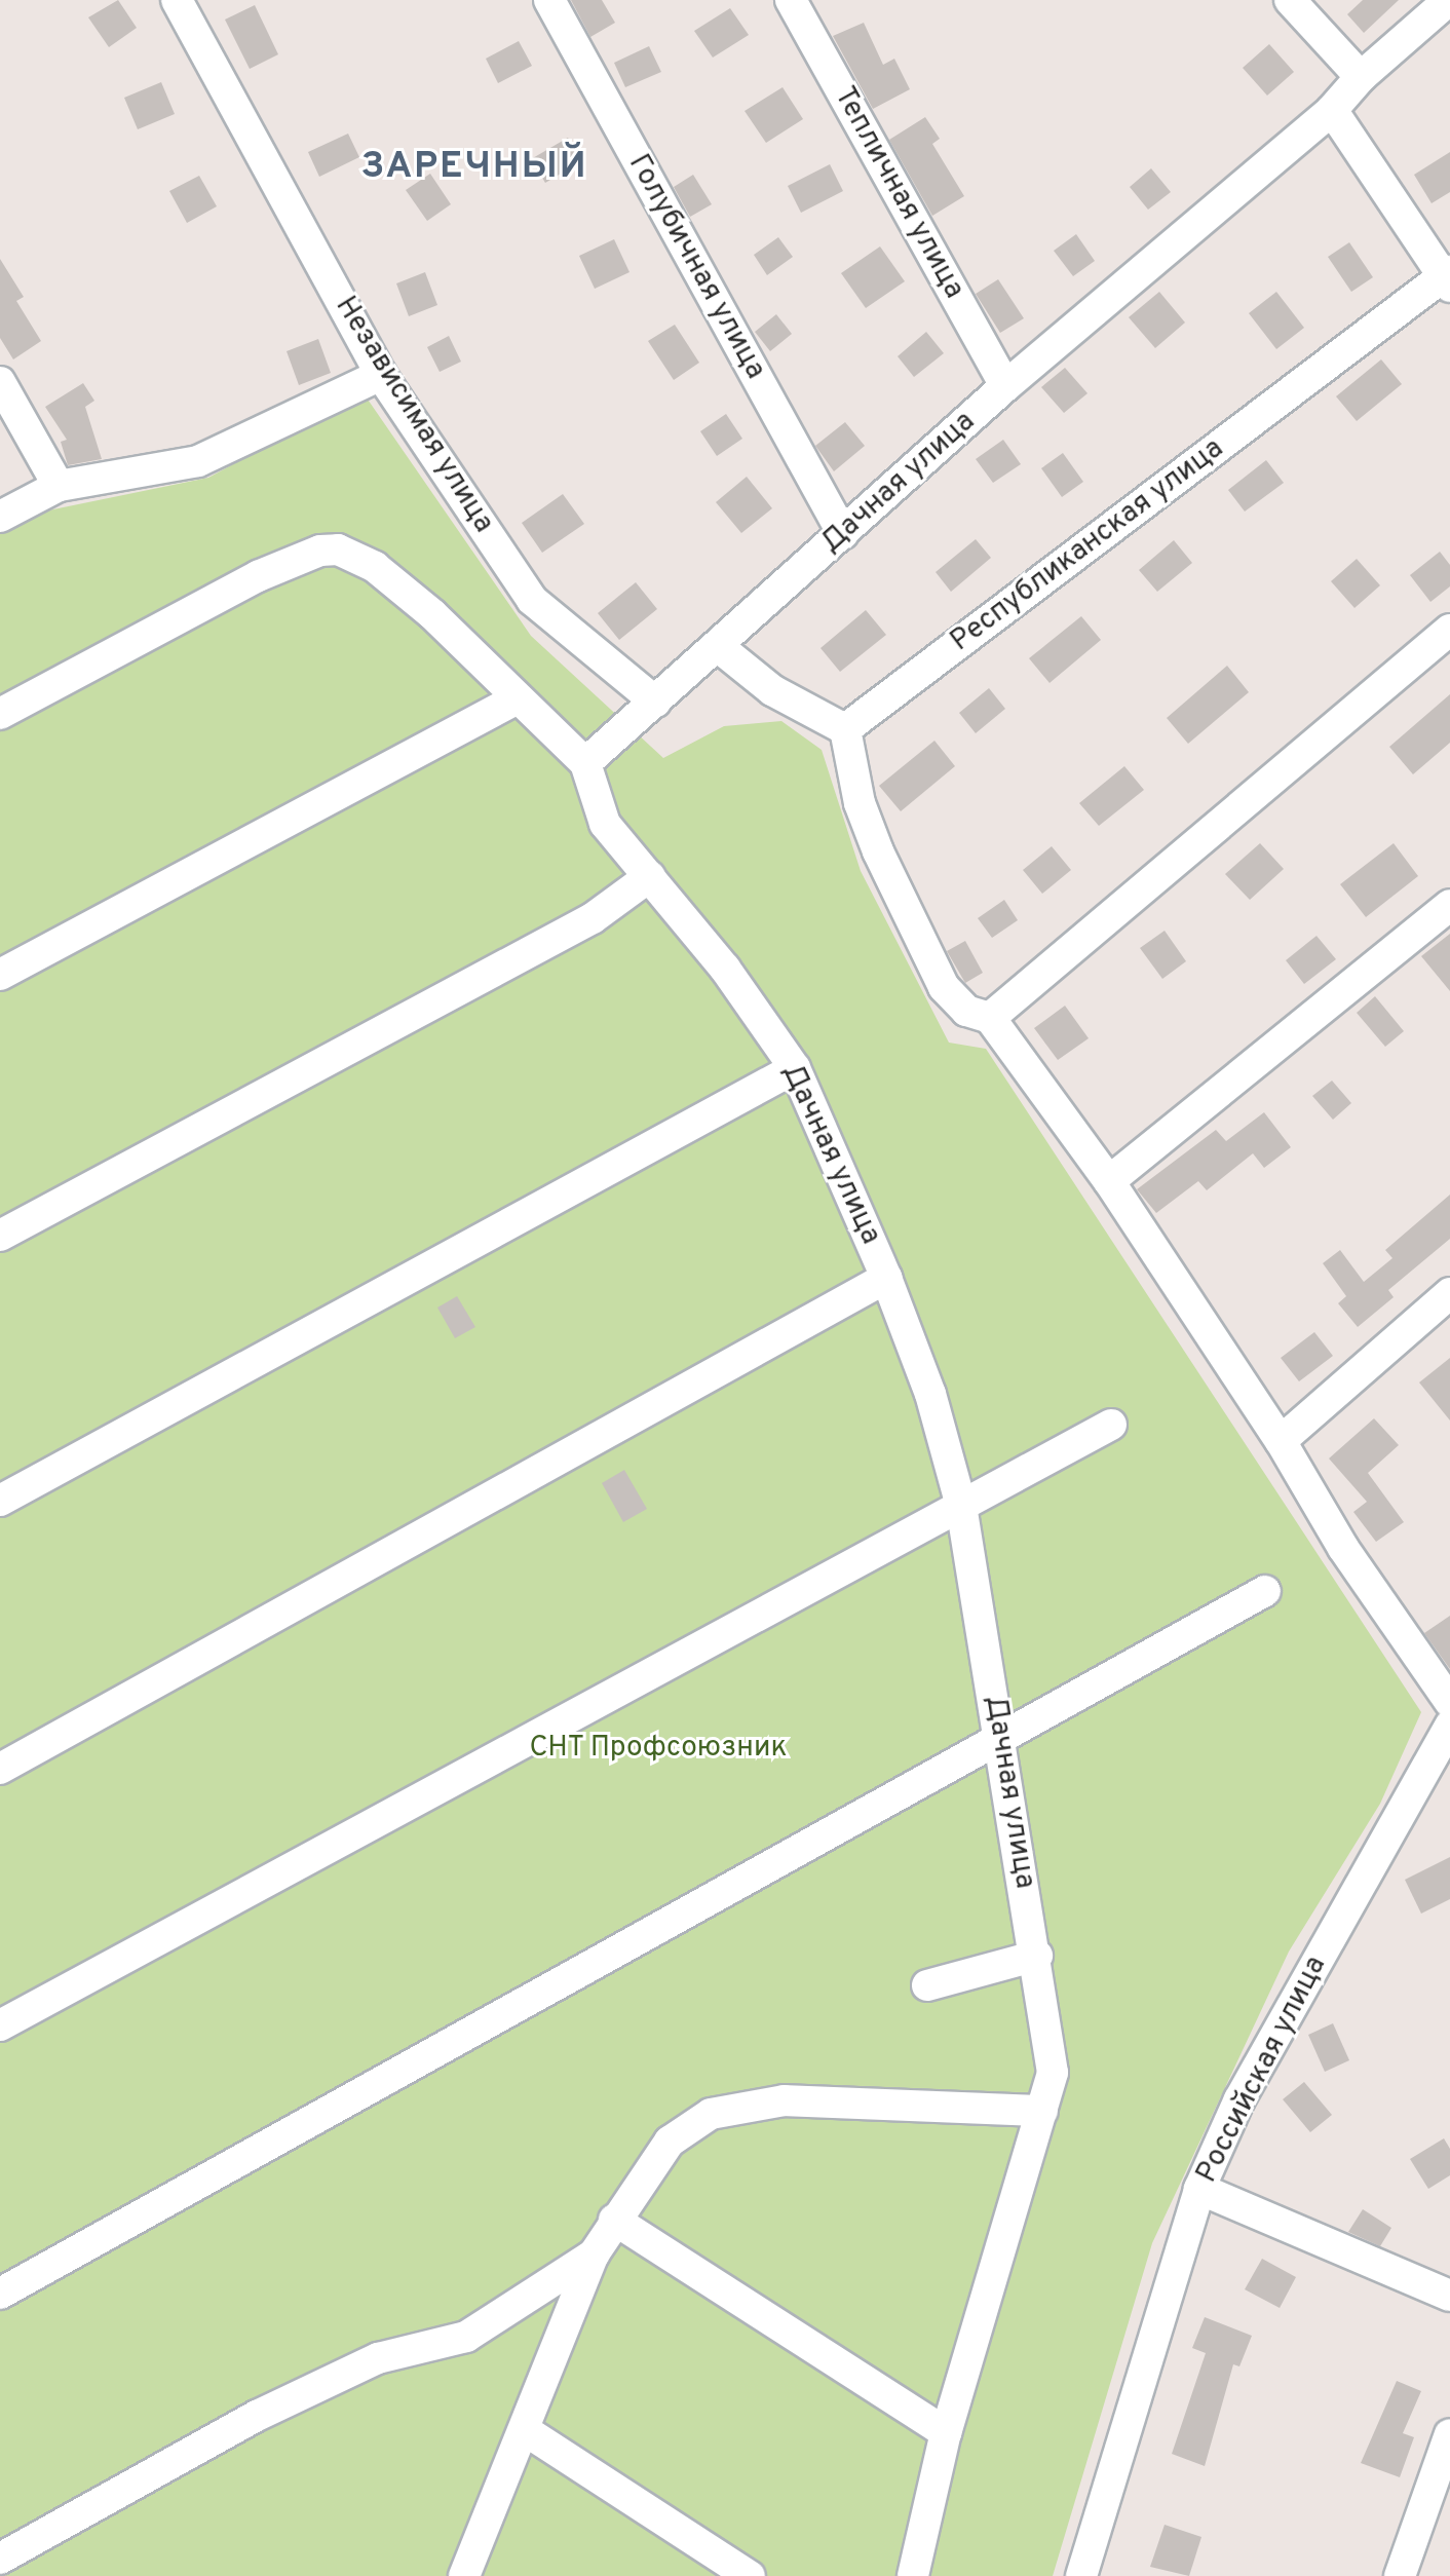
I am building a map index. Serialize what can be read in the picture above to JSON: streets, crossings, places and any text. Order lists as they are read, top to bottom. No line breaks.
{"streets":{"street":["Тепличная улица","Голубичная улица","Независимая улица","Дачная улица","Республиканская улица","Российская улица"]},"crossings":[["Тепличная улица","Дачная улица"],["Голубичная улица","Дачная улица"],["Независимая улица","Дачная улица"]],"districts":["ЗАРЕЧНЫЙ"],"parks":["СНТ Профсоюзник"]}
